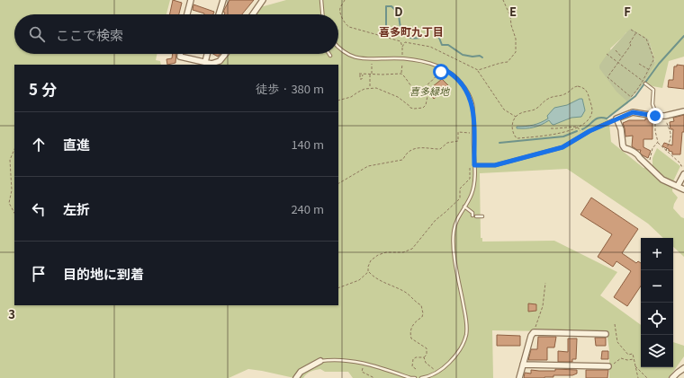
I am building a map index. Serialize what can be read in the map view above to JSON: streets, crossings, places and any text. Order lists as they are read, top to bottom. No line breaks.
{"districts":["喜多町九丁目"],"parks":["喜多緑地"],"page":{"search":"ここで検索","heading":["5 分","徒歩 · 380 m"],"list":[["直進","140 m"],["左折","240 m"],"目的地に到着"],"map_buttons":["+","−"]},"grid":{"columns":["D","E","F"],"rows":["3"]}}
